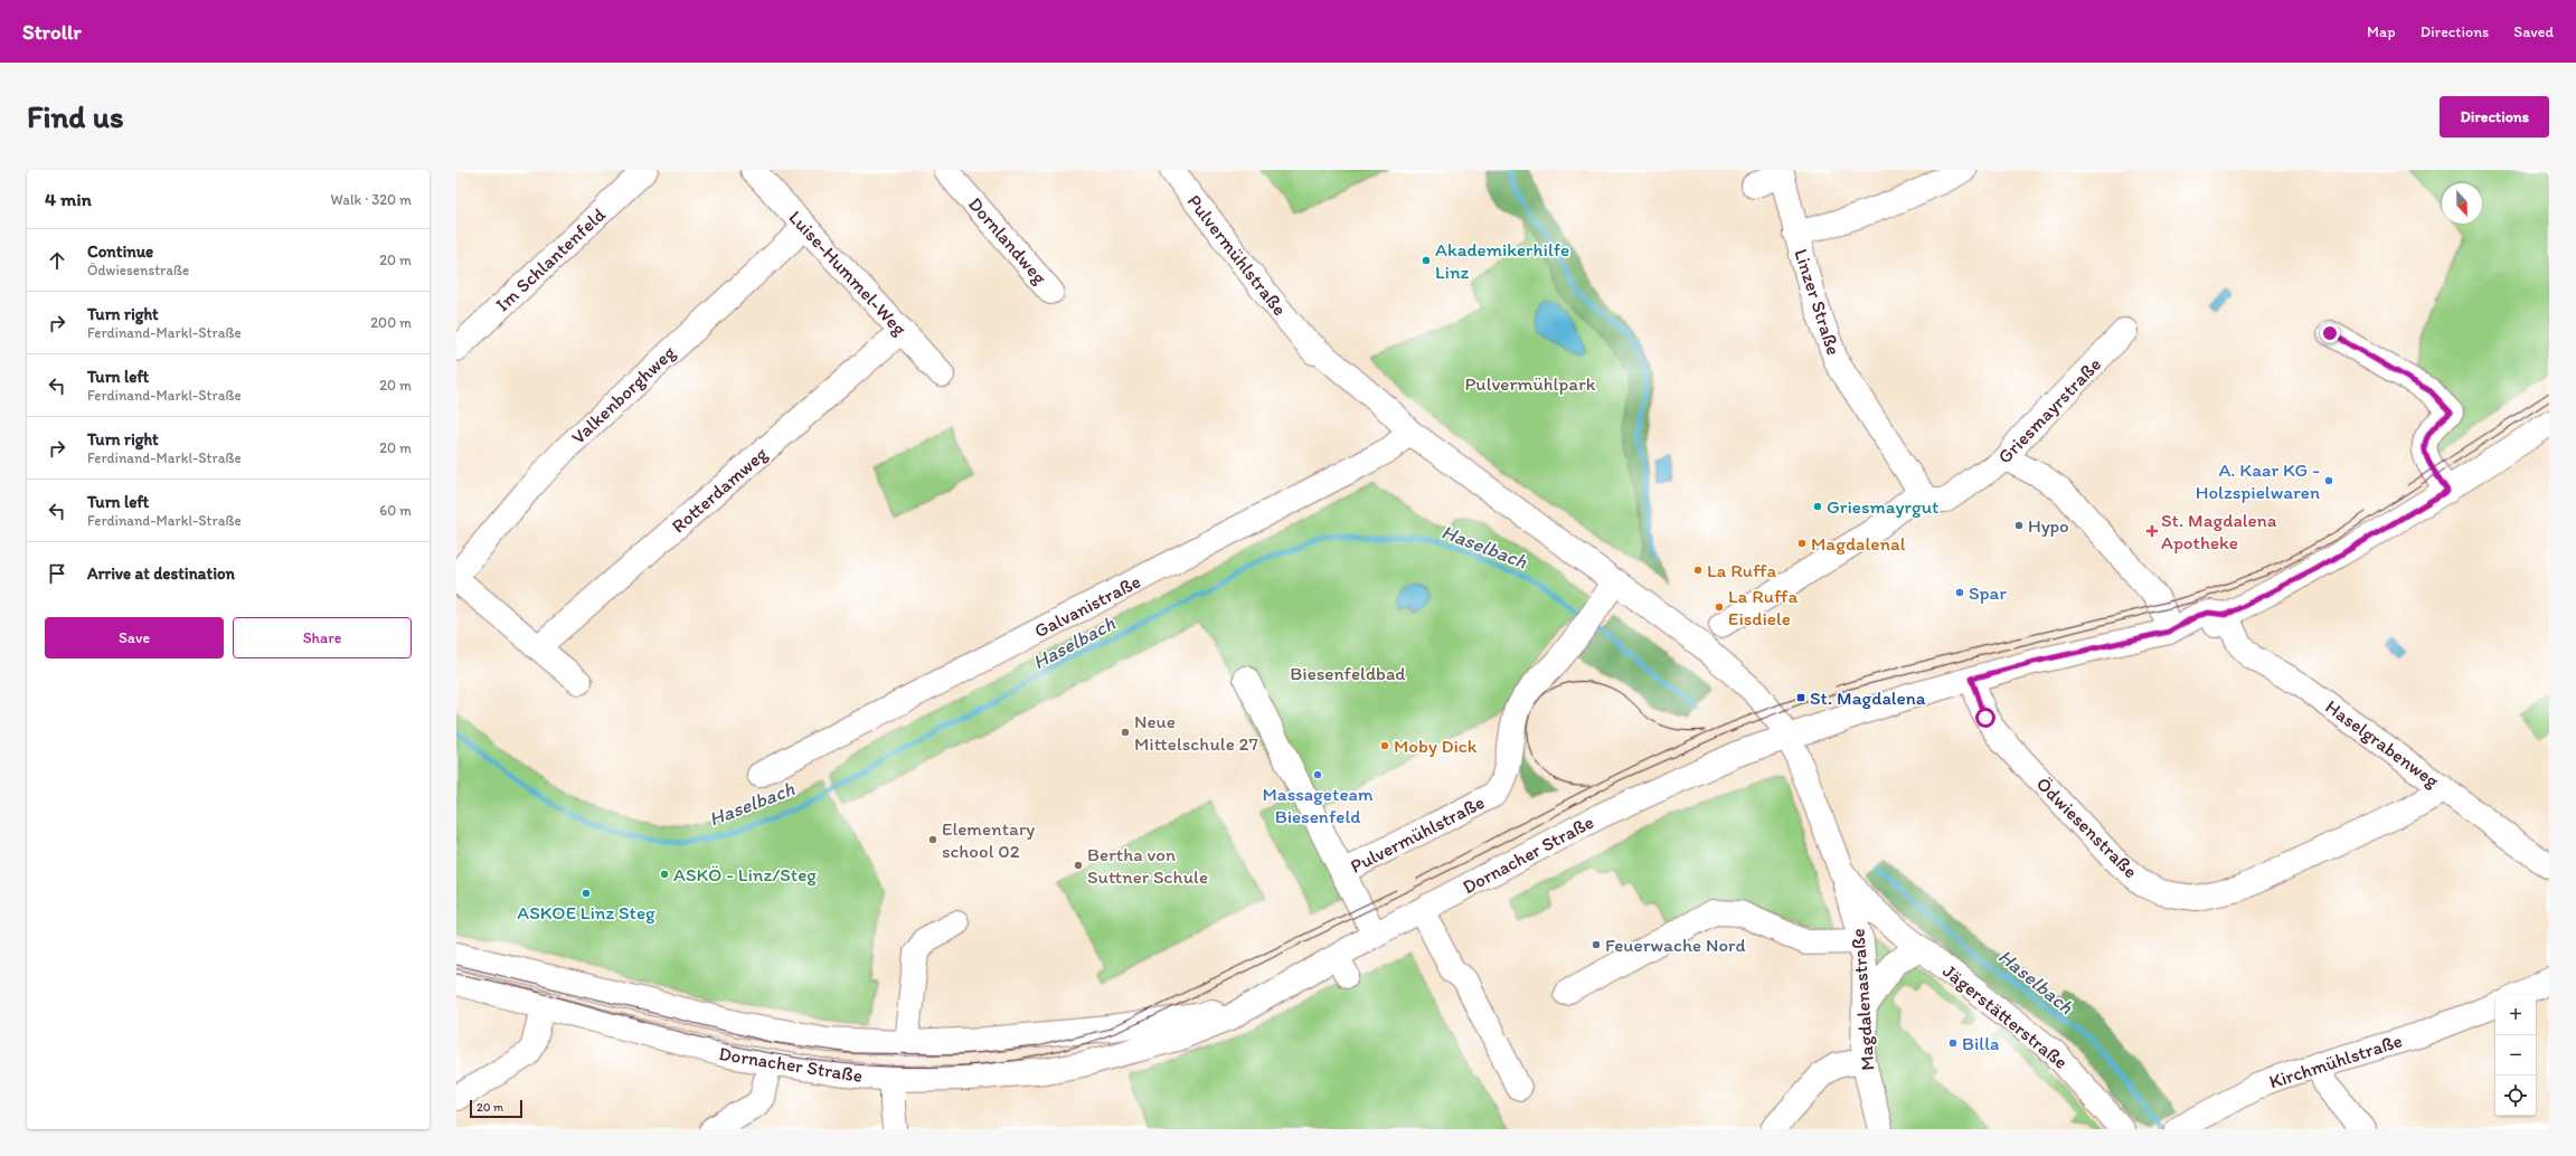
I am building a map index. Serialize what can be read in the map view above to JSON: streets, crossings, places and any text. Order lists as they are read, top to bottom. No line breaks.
{"streets":{"street":["Dornlandweg","Pulvermühlstraße","Im Schlantenfeld","Luise-Hummel-Weg","Linzer Straße","Valkenborghweg","Griesmayrstraße","Rotterdamweg","Galvanistraße","Haselgrabenweg","Ödwiesenstraße","Dornacher Straße","Magdalenastraße","Jägerstätterstraße","Kirchmühlstraße"]},"crossings":[["Pulvermühlstraße","Galvanistraße"],["Pulvermühlstraße","Dornacher Straße"],["Pulvermühlstraße","Jägerstätterstraße"],["Luise-Hummel-Weg","Valkenborghweg"],["Luise-Hummel-Weg","Rotterdamweg"],["Linzer Straße","Griesmayrstraße"],["Haselgrabenweg","Ödwiesenstraße"],["Haselgrabenweg","Dornacher Straße"],["Ödwiesenstraße","Dornacher Straße"],["Dornacher Straße","Jägerstätterstraße"],["Magdalenastraße","Jägerstätterstraße"]],"water":["Haselbach"],"parks":["Pulvermühlpark","Biesenfeldbad"],"places":{"other":["Akademikerhilfe Linz","A. Kaar KG - Holzspielwaren","Griesmayrgut","Hypo","Magdalenal","La Ruffa","Spar","La Ruffa Eisdiele","Neue Mittelschule 27","Moby Dick","Massageteam Biesenfeld","Elementary school 02","Bertha von Suttner Schule","ASKÖ - Linz/Steg","ASKOE Linz Steg","Feuerwache Nord","Billa"],"health":["St. Magdalena Apotheke"],"transit":["St. Magdalena"]},"scale_bar":"20 m","north":"bottom","page":{"header":"Strollr","nav":["Map","Directions","Saved"],"buttons":["Directions",["Save","Share"]],"title":"Find us","heading":["4 min","Walk · 320 m"],"list":[["Continue","Ödwiesenstraße","20 m"],["Turn right","Ferdinand-Markl-Straße","200 m"],["Turn left","Ferdinand-Markl-Straße","20 m"],["Turn right","Ferdinand-Markl-Straße","20 m"],["Turn left","Ferdinand-Markl-Straße","60 m"],"Arrive at destination"],"map_buttons":["+","−"],"scale":"20 m"}}
